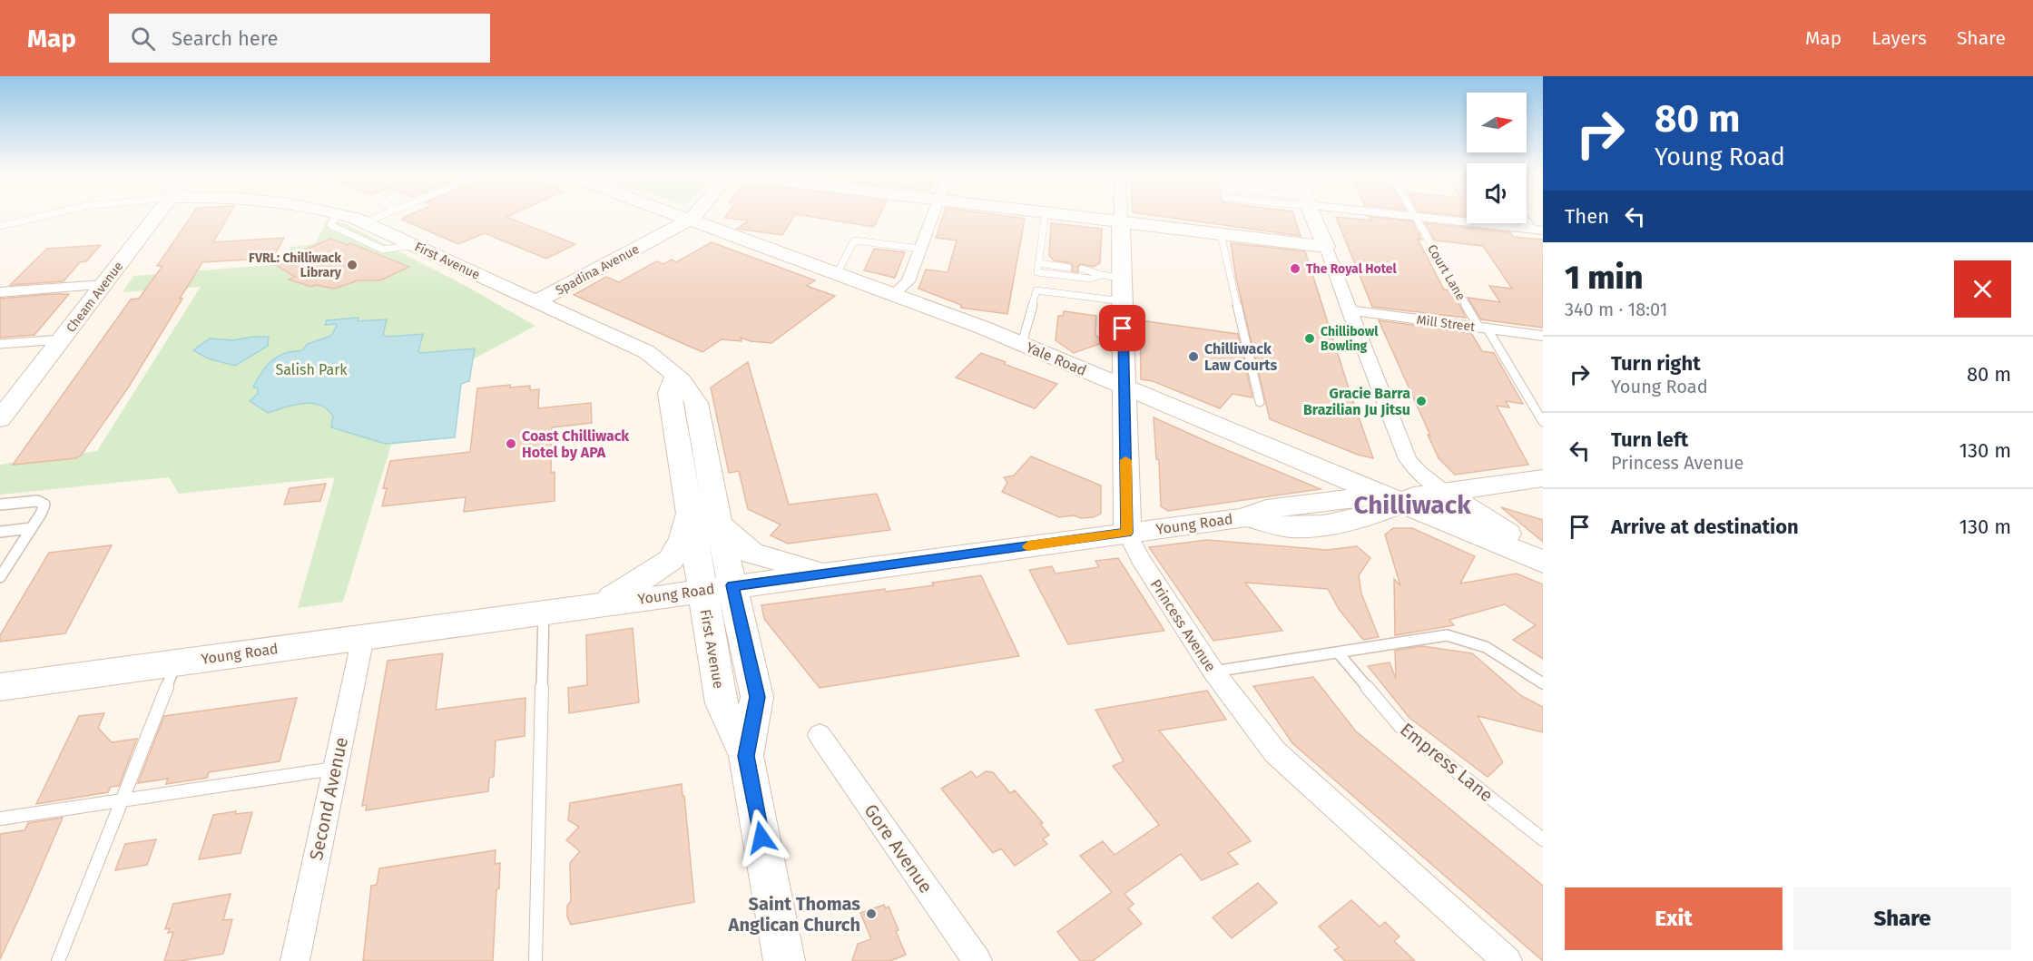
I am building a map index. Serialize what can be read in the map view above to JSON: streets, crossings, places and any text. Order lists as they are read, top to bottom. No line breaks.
{"streets":{"main road":["First Avenue","Spadina Avenue","Cheam Avenue","Yale Road","Young Road","Princess Avenue"],"street":["Mill Street","Second Avenue","Gore Avenue"],"lane":["Court Lane","Empress Lane"]},"crossings":[["First Avenue","Spadina Avenue"],["First Avenue","Young Road"],["Spadina Avenue","Yale Road"],["Court Lane","Mill Street"],["Yale Road","Young Road"],["Yale Road","Princess Avenue"],["Young Road","Princess Avenue"],["Young Road","Second Avenue"]],"districts":["Chilliwack"],"parks":["Salish Park"],"places":["FVRL: Chilliwack Library","The Royal Hotel","Chillibowl Bowling","Chilliwack Law Courts","Gracie Barra Brazilian Ju Jitsu","Coast Chilliwack Hotel by APA","Saint Thomas Anglican Church"],"north":"right","page":{"header":"Map","search":"Search here","nav":["Map","Layers","Share"],"turn":["80 m","Young Road"],"then":"Then","heading":["1 min","340 m · 18:01"],"list":[{"name":"Turn right","note":"Young Road","value":"80 m"},{"name":"Turn left","note":"Princess Avenue","value":"130 m"},{"name":"Arrive at destination","value":"130 m"}],"buttons":["Exit","Share"]}}
